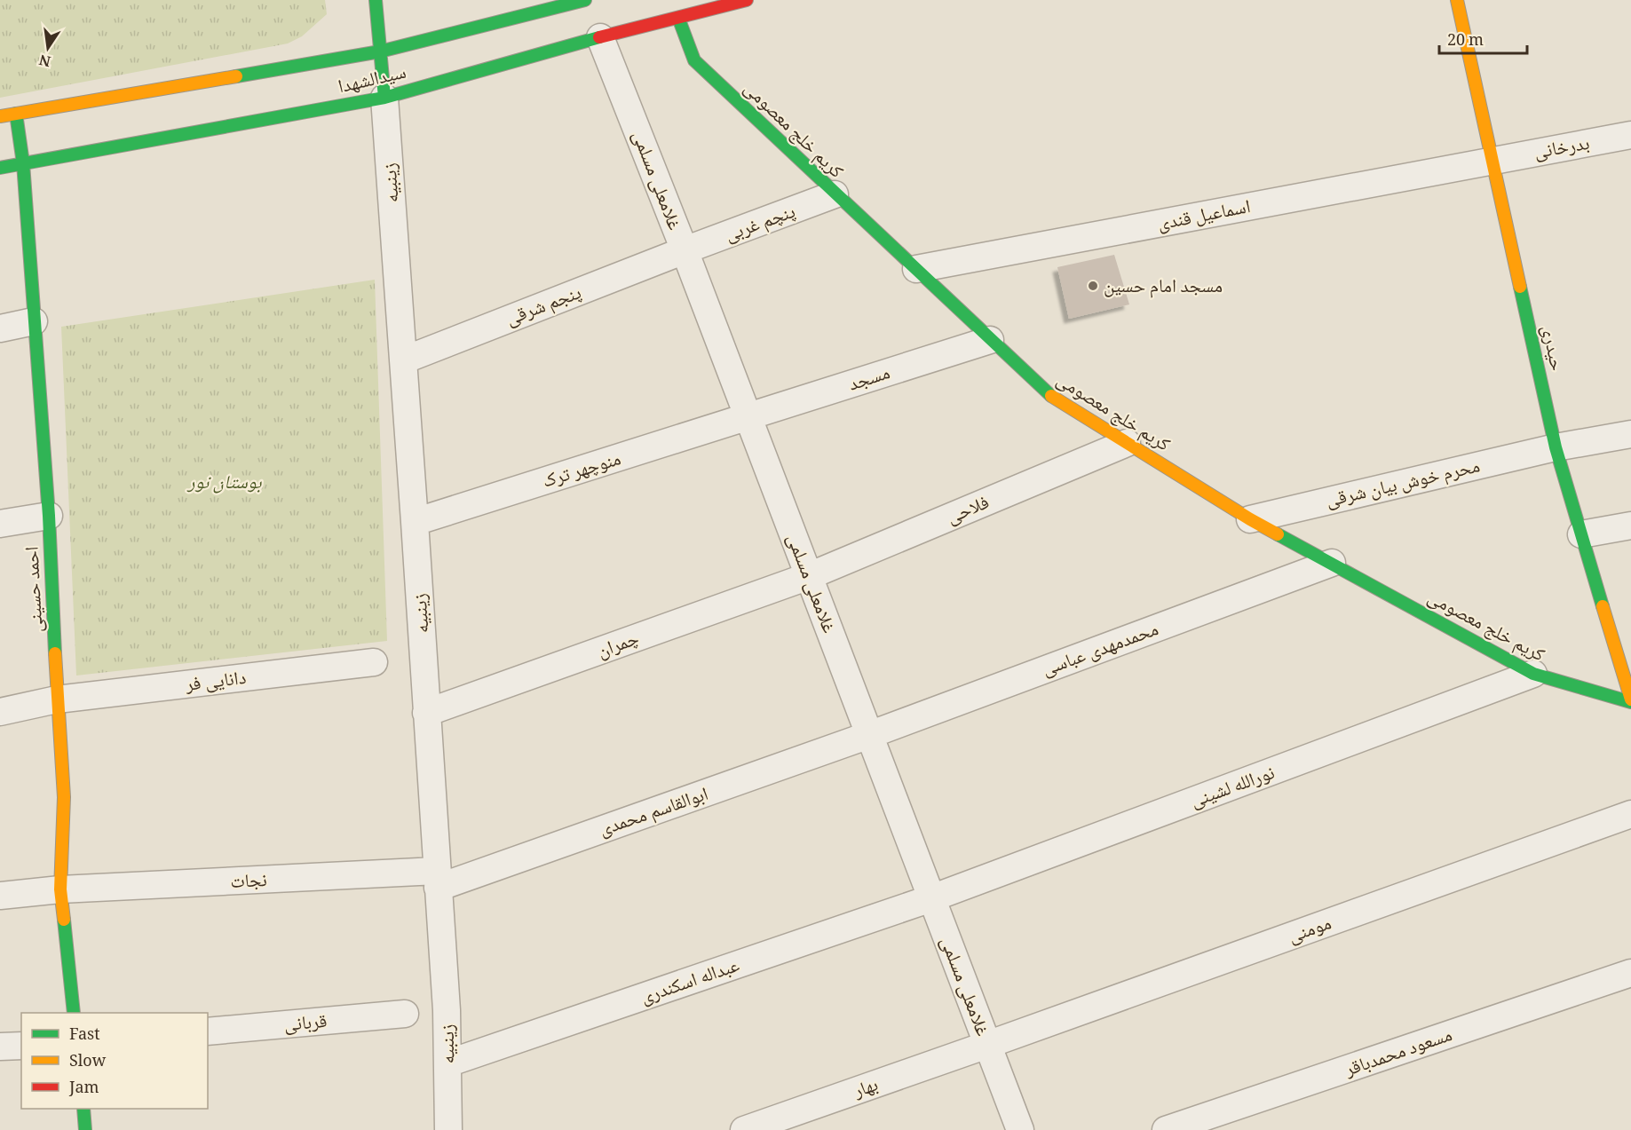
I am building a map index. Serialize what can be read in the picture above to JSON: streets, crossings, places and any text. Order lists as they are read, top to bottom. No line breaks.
{"streets":{"street":["سیدالشهدا","کریم خلج معصومی","بدرخانی","غلامعلی مسلمی","زینبیه","اسماعیل قندی","پنچم غربی","پنجم شرقی","حیدری","مسجد","منوچهر ترک","محرم خوش بیان شرقی","فلاحی","احمد حسینی","چمران","محمدمهدی عباسی","دانایی فر","نورالله لشینی","ابوالقاسم محمدی","نجات","مومنی","عبداله اسکندری","قربانی","مسعود محمدباقر","بهار"]},"crossings":[["سیدالشهدا","کریم خلج معصومی"],["سیدالشهدا","غلامعلی مسلمی"],["سیدالشهدا","زینبیه"],["سیدالشهدا","احمد حسینی"],["کریم خلج معصومی","اسماعیل قندی"],["کریم خلج معصومی","پنچم غربی"],["کریم خلج معصومی","حیدری"],["کریم خلج معصومی","مسجد"],["کریم خلج معصومی","محرم خوش بیان شرقی"],["کریم خلج معصومی","فلاحی"],["کریم خلج معصومی","محمدمهدی عباسی"],["کریم خلج معصومی","نورالله لشینی"],["بدرخانی","اسماعیل قندی"],["بدرخانی","حیدری"],["غلامعلی مسلمی","پنچم غربی"],["غلامعلی مسلمی","پنجم شرقی"],["غلامعلی مسلمی","مسجد"],["غلامعلی مسلمی","منوچهر ترک"],["غلامعلی مسلمی","فلاحی"],["غلامعلی مسلمی","چمران"],["غلامعلی مسلمی","محمدمهدی عباسی"],["غلامعلی مسلمی","نورالله لشینی"],["غلامعلی مسلمی","ابوالقاسم محمدی"],["غلامعلی مسلمی","مومنی"],["غلامعلی مسلمی","عبداله اسکندری"],["غلامعلی مسلمی","بهار"],["زینبیه","پنجم شرقی"],["زینبیه","منوچهر ترک"],["زینبیه","چمران"],["زینبیه","ابوالقاسم محمدی"],["زینبیه","نجات"],["زینبیه","عبداله اسکندری"],["اسماعیل قندی","حیدری"],["پنچم غربی","پنجم شرقی"],["حیدری","محرم خوش بیان شرقی"],["مسجد","منوچهر ترک"],["فلاحی","چمران"],["احمد حسینی","دانایی فر"],["احمد حسینی","نجات"],["محمدمهدی عباسی","ابوالقاسم محمدی"],["نورالله لشینی","عبداله اسکندری"],["ابوالقاسم محمدی","نجات"],["مومنی","بهار"]],"parks":["بوستان نور"],"places":["مسجد امام حسین"],"legend":["Fast","Slow","Jam"],"scale_bar":"20 m","north":"bottom"}
